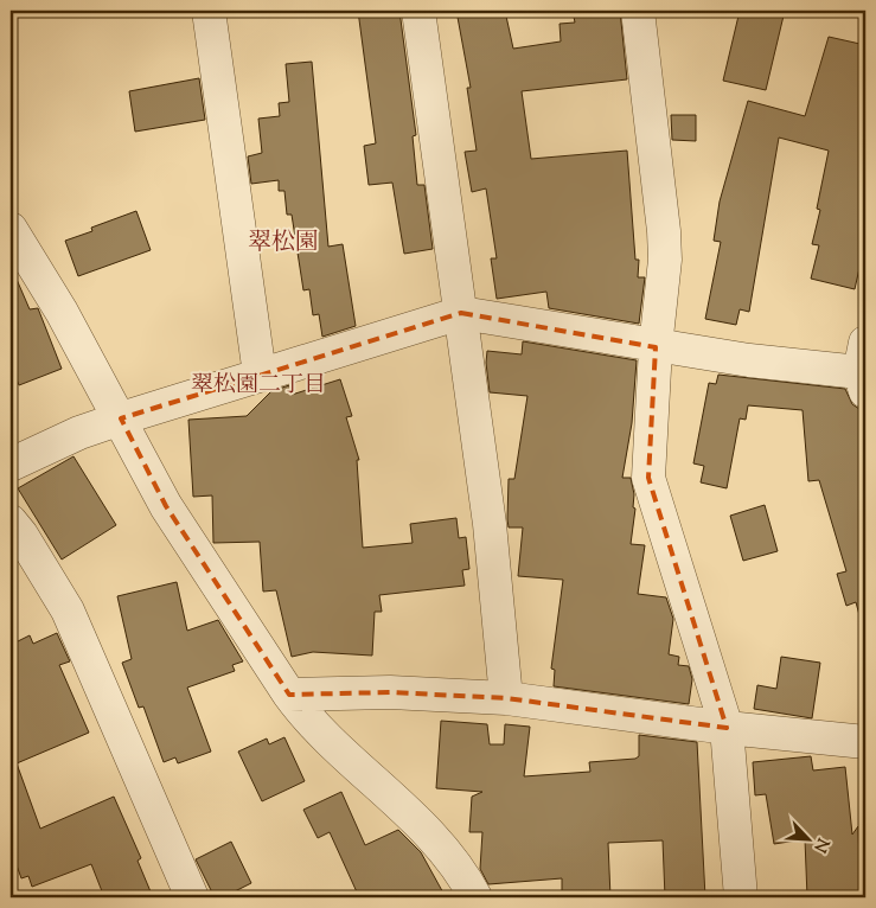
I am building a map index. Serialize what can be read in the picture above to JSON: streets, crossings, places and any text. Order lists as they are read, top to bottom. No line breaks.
{"districts":["翠松園","翠松園二丁目"],"north":"bottom right"}
